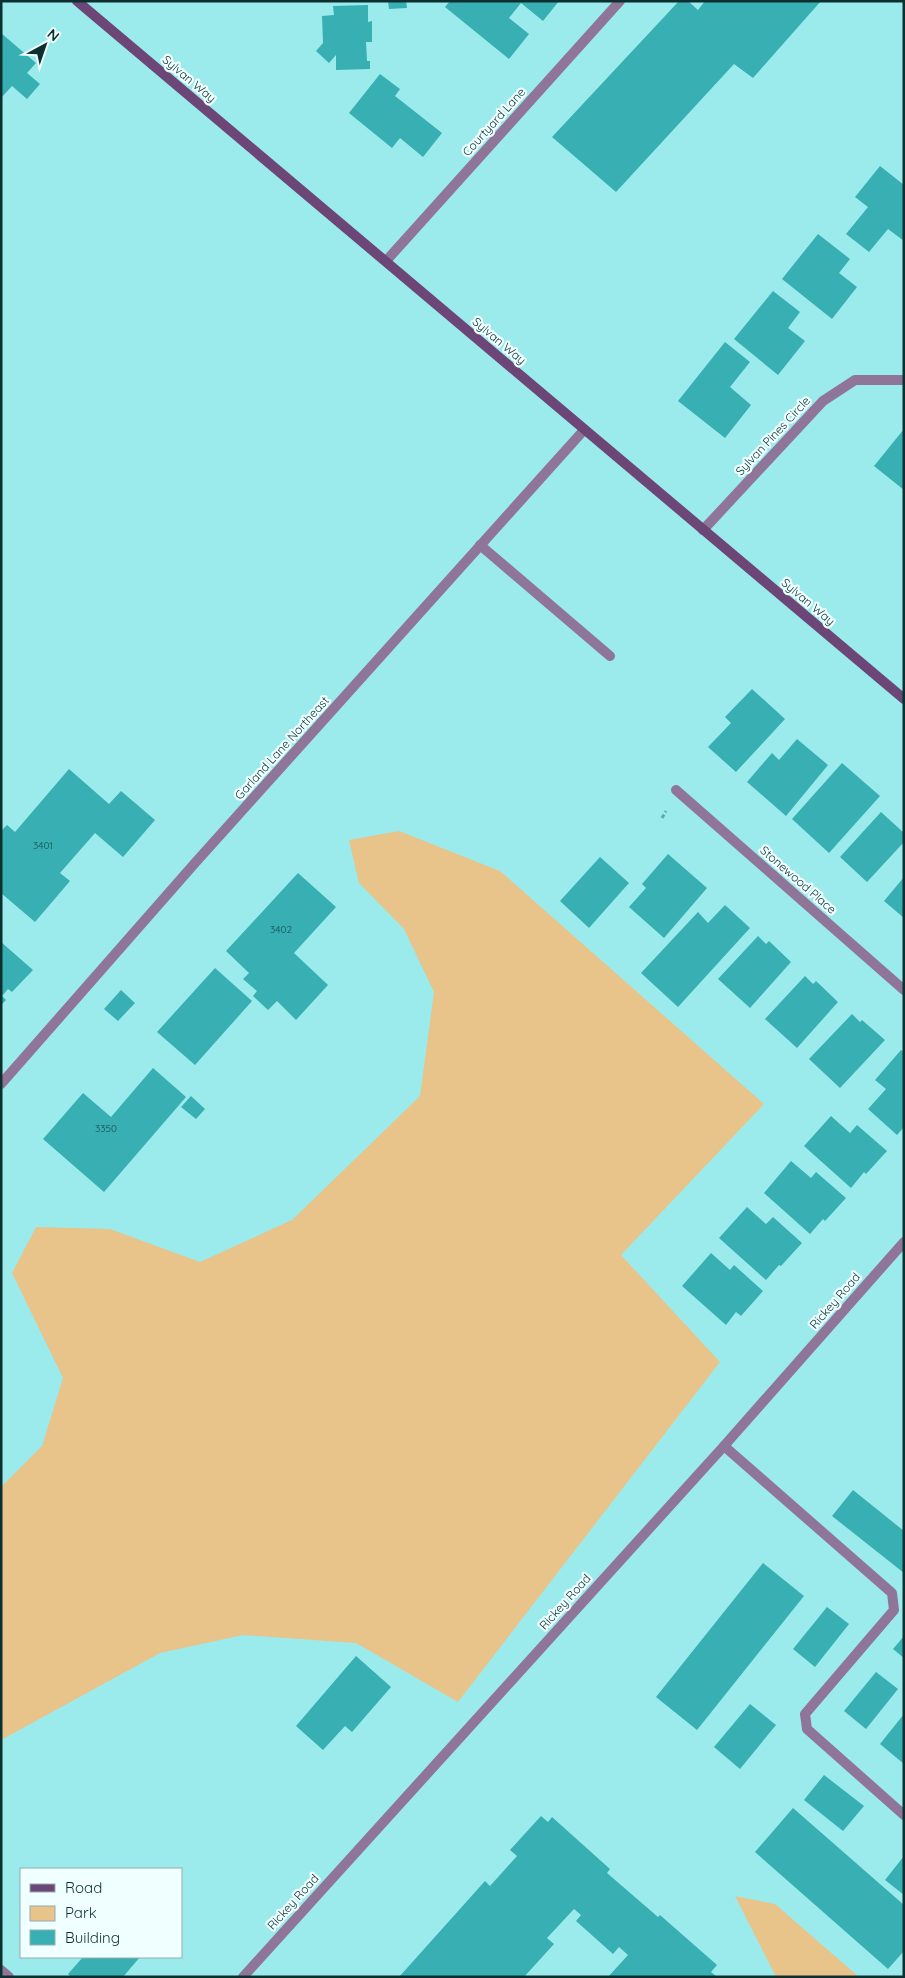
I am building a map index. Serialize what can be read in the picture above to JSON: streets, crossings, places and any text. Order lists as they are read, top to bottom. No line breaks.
{"streets":{"main road":["Sylvan Way"],"street":["Courtyard Lane","Sylvan Pines Circle","Garland Lane Northeast","Stonewood Place","Rickey Road"]},"crossings":[["Sylvan Way","Courtyard Lane"],["Sylvan Way","Sylvan Pines Circle"],["Sylvan Way","Garland Lane Northeast"]],"house_numbers":["3401","3402","3350"],"legend":["Road","Park","Building"],"north":"top right"}
